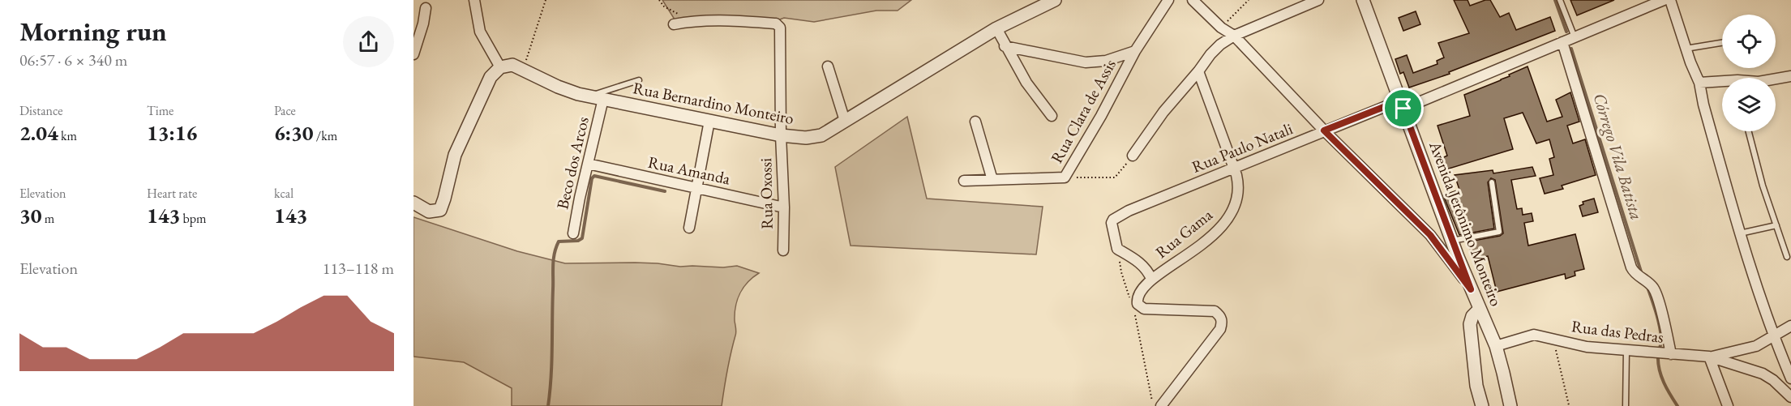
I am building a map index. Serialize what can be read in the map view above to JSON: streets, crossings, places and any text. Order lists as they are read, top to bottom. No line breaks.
{"streets":{"street":["Rua Bernardino Monteiro","Rua Clara de Assis","Rua Paulo Natali","Beco dos Arcos","Rua Amanda","Rua Oxossi","Avenida Jerônimo Monteiro","Rua Gama","Rua das Pedras"]},"crossings":[["Rua Bernardino Monteiro","Beco dos Arcos"],["Rua Bernardino Monteiro","Rua Oxossi"],["Rua Paulo Natali","Avenida Jerônimo Monteiro"],["Rua Paulo Natali","Rua Gama"],["Beco dos Arcos","Rua Amanda"],["Rua Amanda","Rua Oxossi"],["Avenida Jerônimo Monteiro","Rua das Pedras"]],"water":["Córrego Vila Batista"],"page":{"heading":["Morning run","06:57 · 6 × 340 m"],"stats":[["Distance","2.04 km"],["Time","13:16"],["Pace","6:30 /km"],["Elevation","30 m"],["Heart rate","143 bpm"],["kcal","143"]],"chart":["Elevation","113–118 m"]}}
